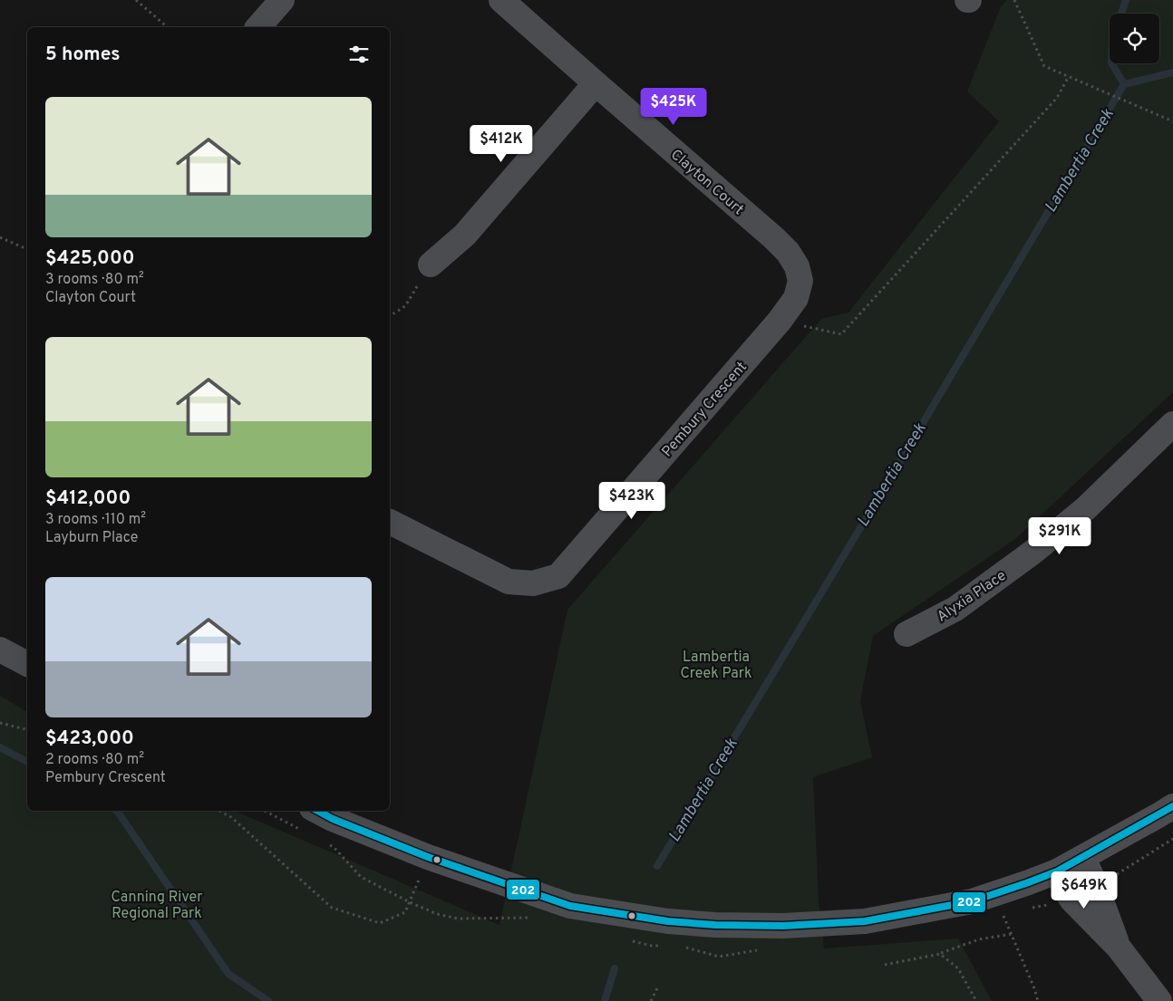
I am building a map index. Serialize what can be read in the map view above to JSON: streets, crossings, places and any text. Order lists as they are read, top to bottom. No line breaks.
{"streets":{"street":["Clayton Court","Pembury Crescent","Alyxia Place"]},"crossings":[["Clayton Court","Pembury Crescent"]],"water":["Lambertia Creek"],"parks":["Lambertia Creek Park","Canning River Regional Park"],"lines":["transit line 202"],"page":{"heading":"5 homes","list":[{"name":"$425,000","note":"3 rooms · 80 m² · Clayton Court"},{"name":"$412,000","note":"3 rooms · 110 m² · Layburn Place"},{"name":"$423,000","note":"2 rooms · 80 m² · Pembury Crescent"}],"price":["$425K","$412K","$423K","$291K","$649K"]}}
